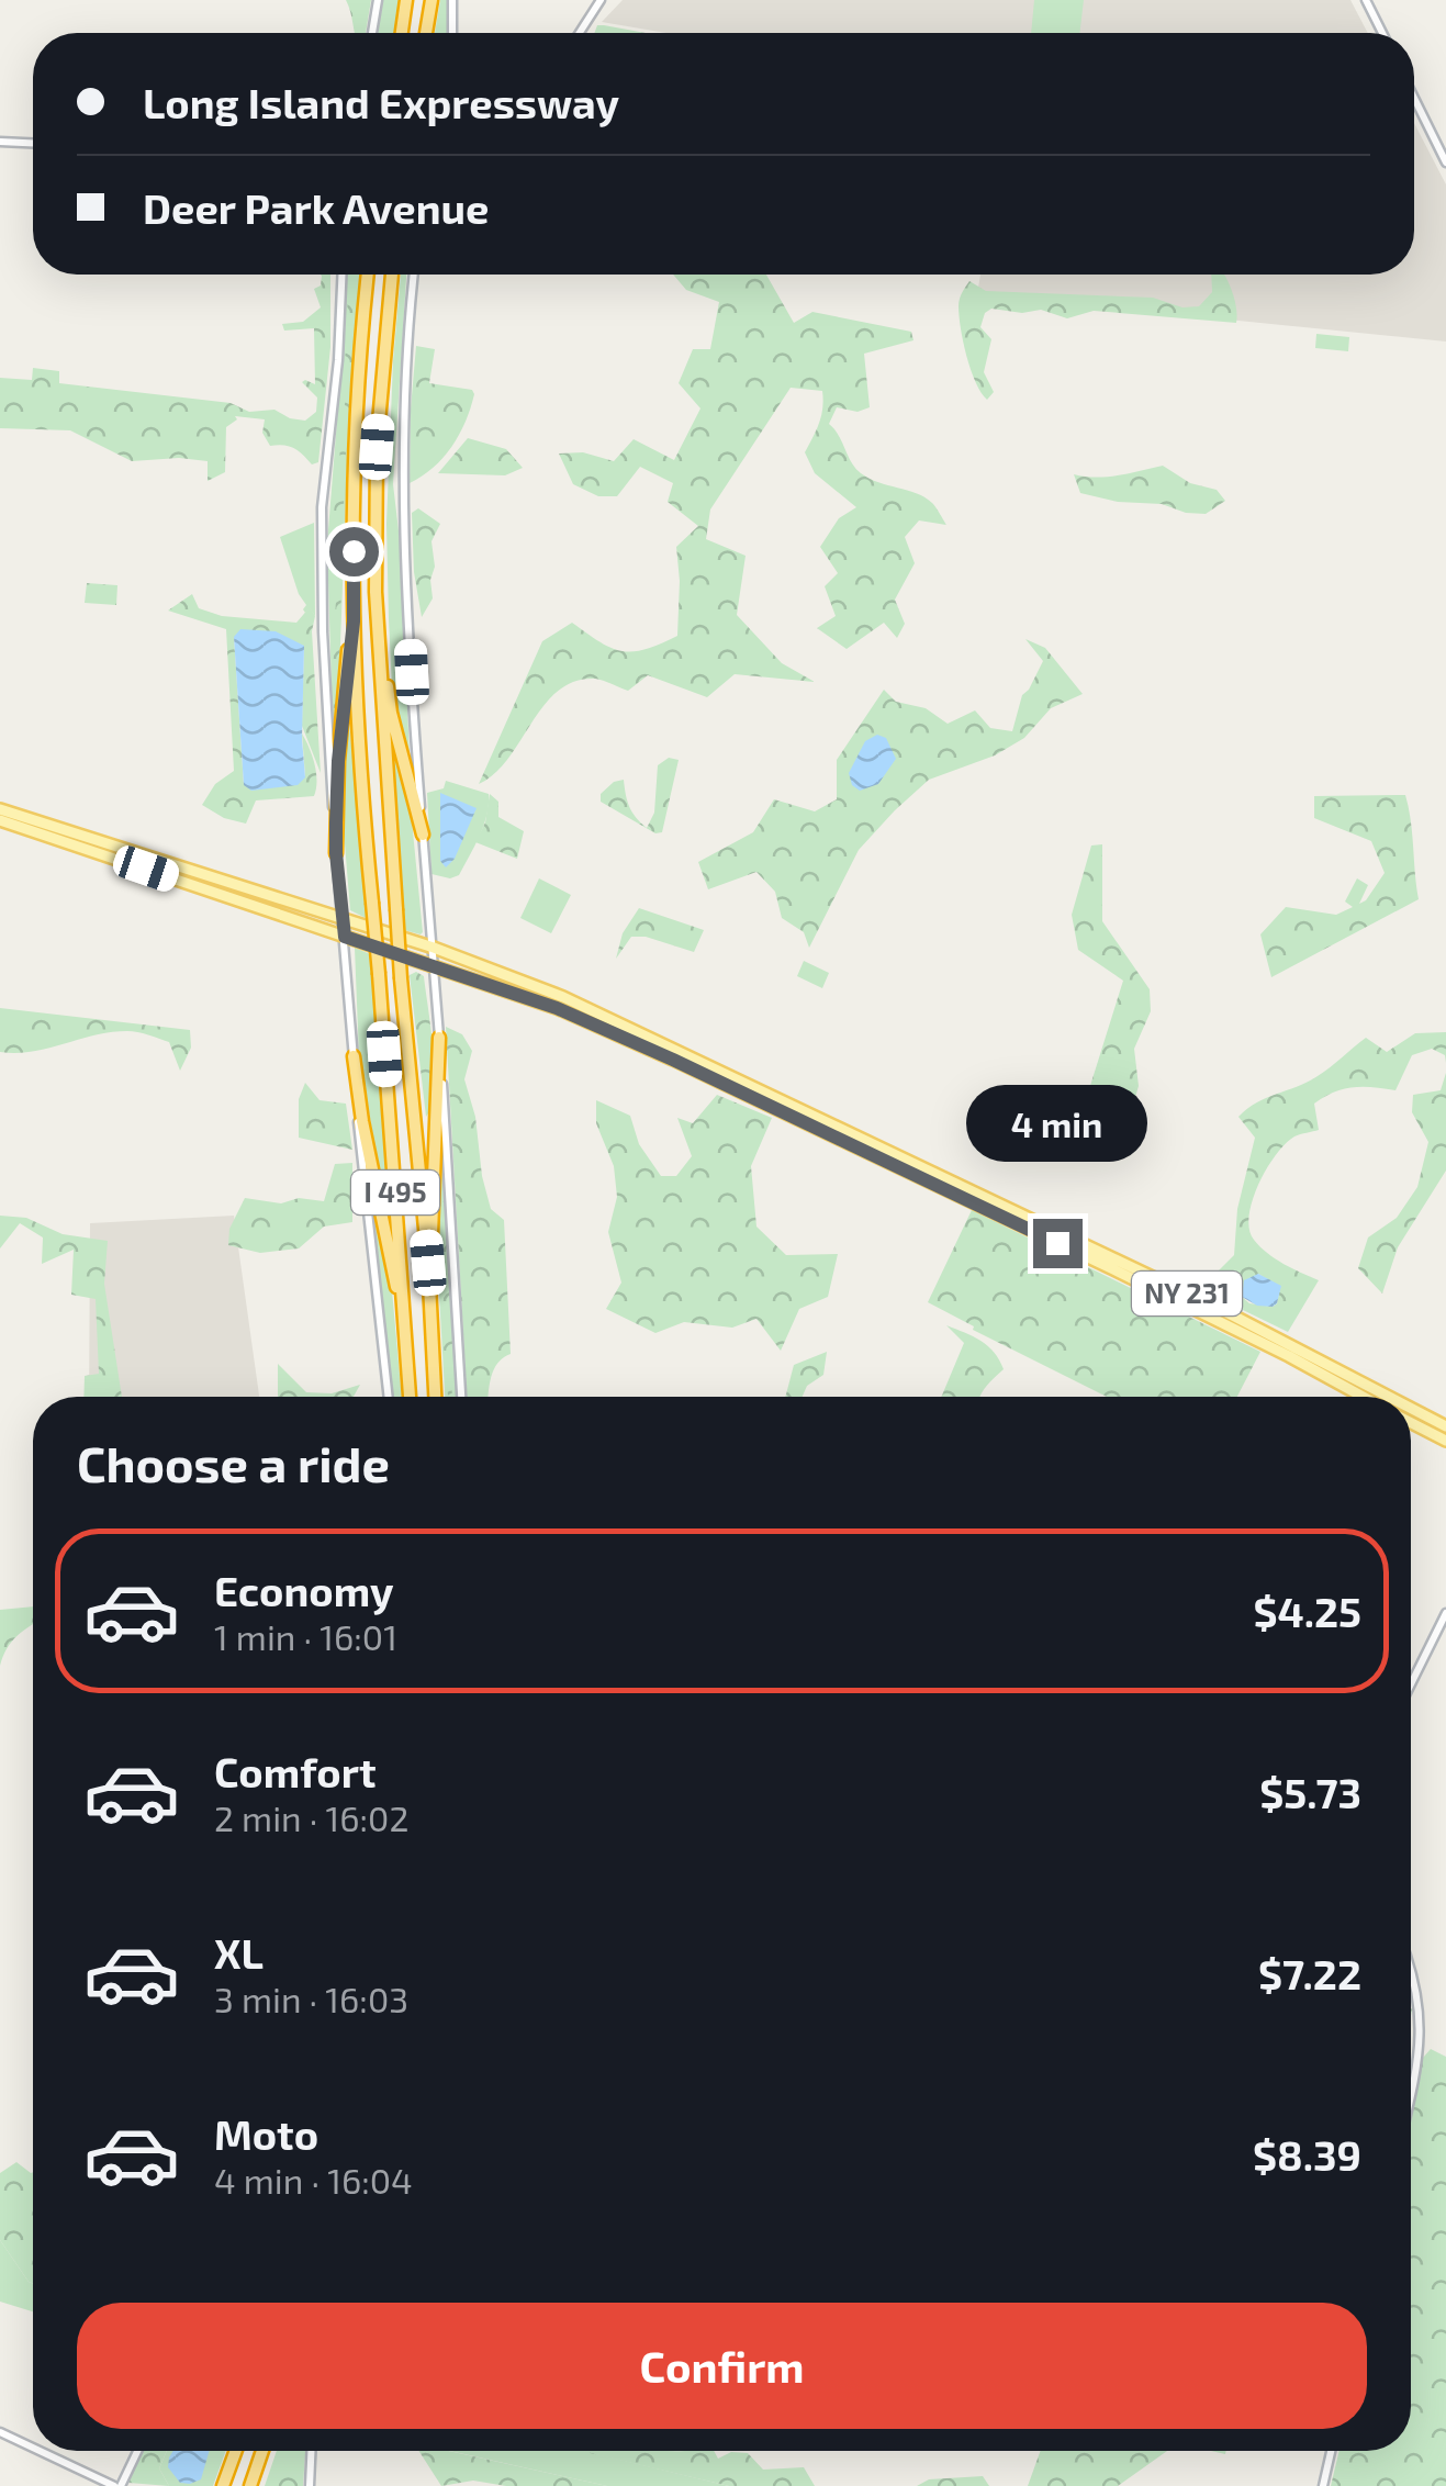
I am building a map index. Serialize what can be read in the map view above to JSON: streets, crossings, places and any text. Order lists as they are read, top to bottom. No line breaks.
{"streets":{"highway":["I 495"],"main road":["NY 231"]},"page":{"banner":["Long Island Expressway","Deer Park Avenue"],"bubble":"4 min","heading":"Choose a ride","list":[{"name":"Economy","note":"1 min · 16:01","value":"$4.25"},{"name":"Comfort","note":"2 min · 16:02","value":"$5.73"},{"name":"XL","note":"3 min · 16:03","value":"$7.22"},{"name":"Moto","note":"4 min · 16:04","value":"$8.39"}],"buttons":"Confirm"}}
